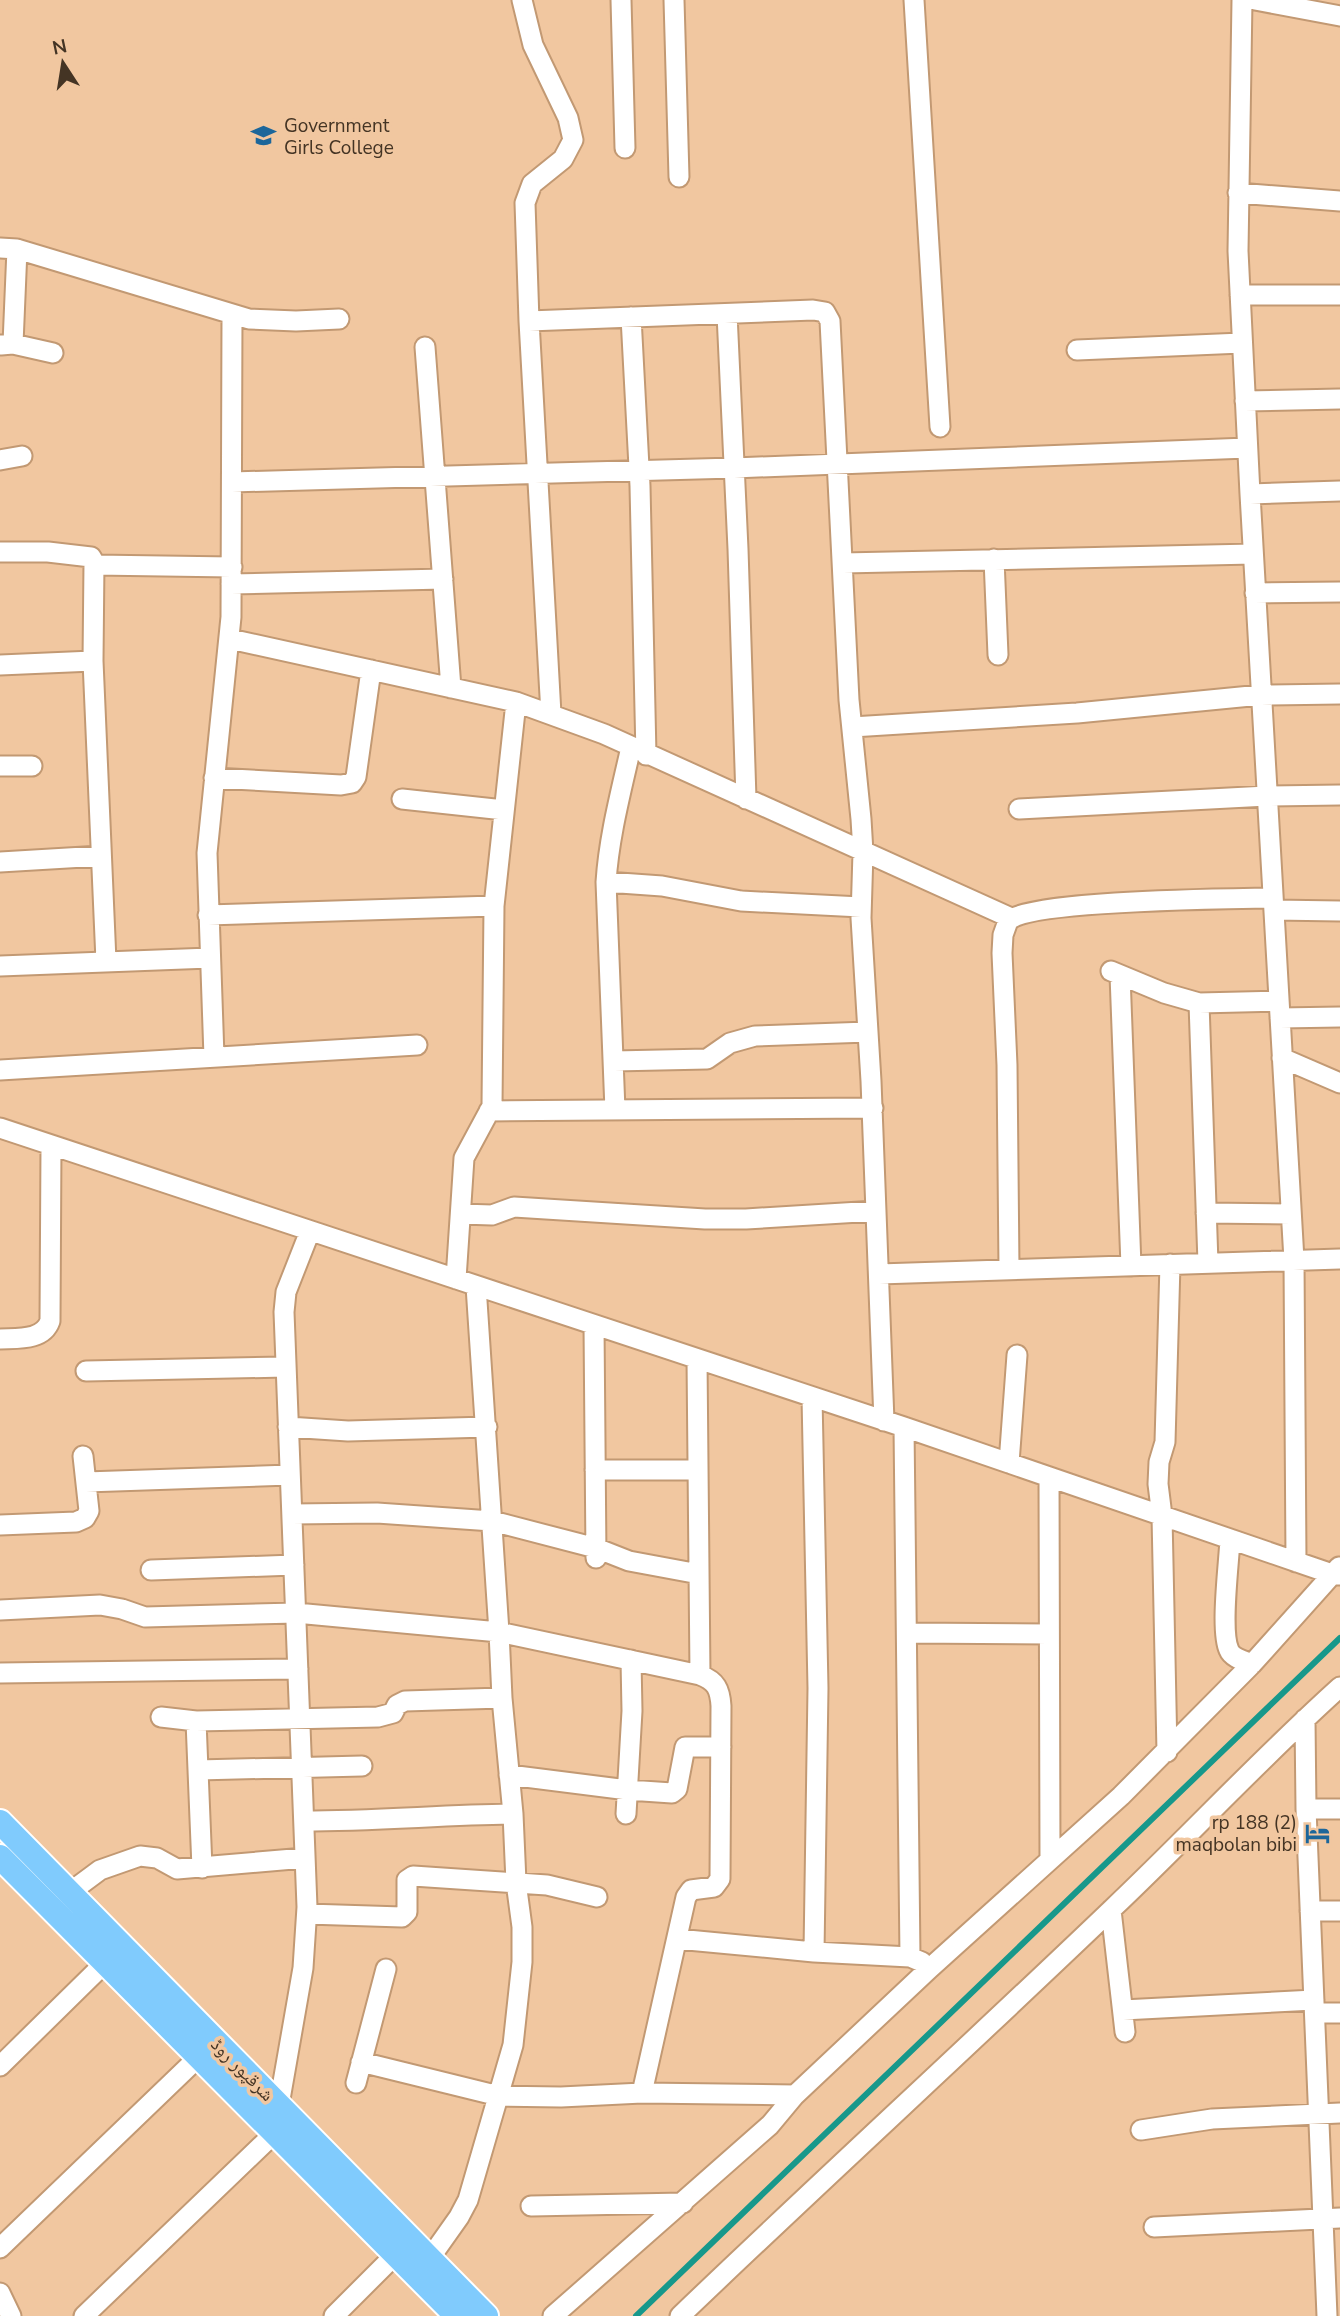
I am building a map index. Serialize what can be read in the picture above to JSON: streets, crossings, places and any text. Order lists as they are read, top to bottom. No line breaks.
{"streets":{"main road":["شرقپور روڈ"]},"places":{"school or university":["Government Girls College"],"hotel":["rp 188 (2) maqbolan bibi"]},"north":"top"}
